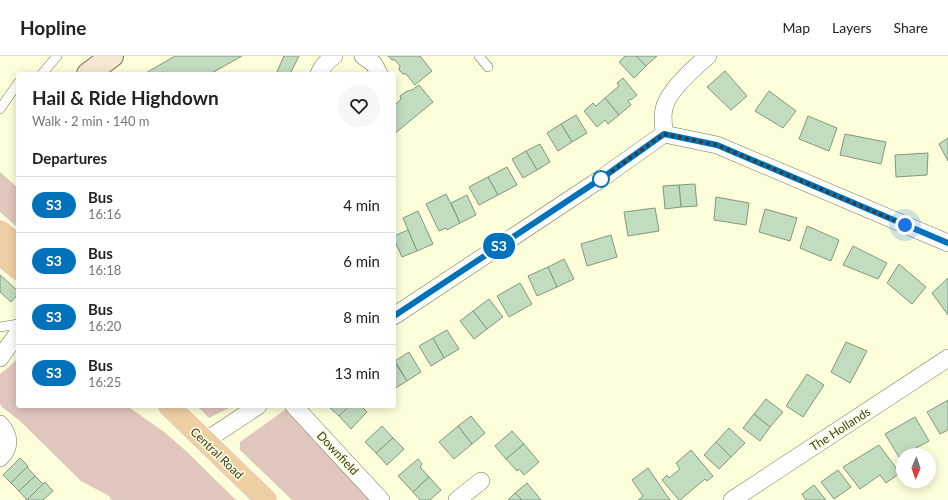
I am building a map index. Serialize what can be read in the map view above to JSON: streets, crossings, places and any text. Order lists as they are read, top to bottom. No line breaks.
{"streets":{"main road":["Central Road"],"street":["The Hollands","Downfield"]},"lines":["bus line S3"],"north":"bottom","page":{"header":"Hopline","nav":["Map","Layers","Share"],"on_map":"S3","heading":[["Hail & Ride Highdown","Walk · 2 min · 140 m"],"Departures"],"list":[{"mark":"S3","name":"Bus","note":"16:16","value":"4 min"},{"mark":"S3","name":"Bus","note":"16:18","value":"6 min"},{"mark":"S3","name":"Bus","note":"16:20","value":"8 min"},{"mark":"S3","name":"Bus","note":"16:25","value":"13 min"}]}}
